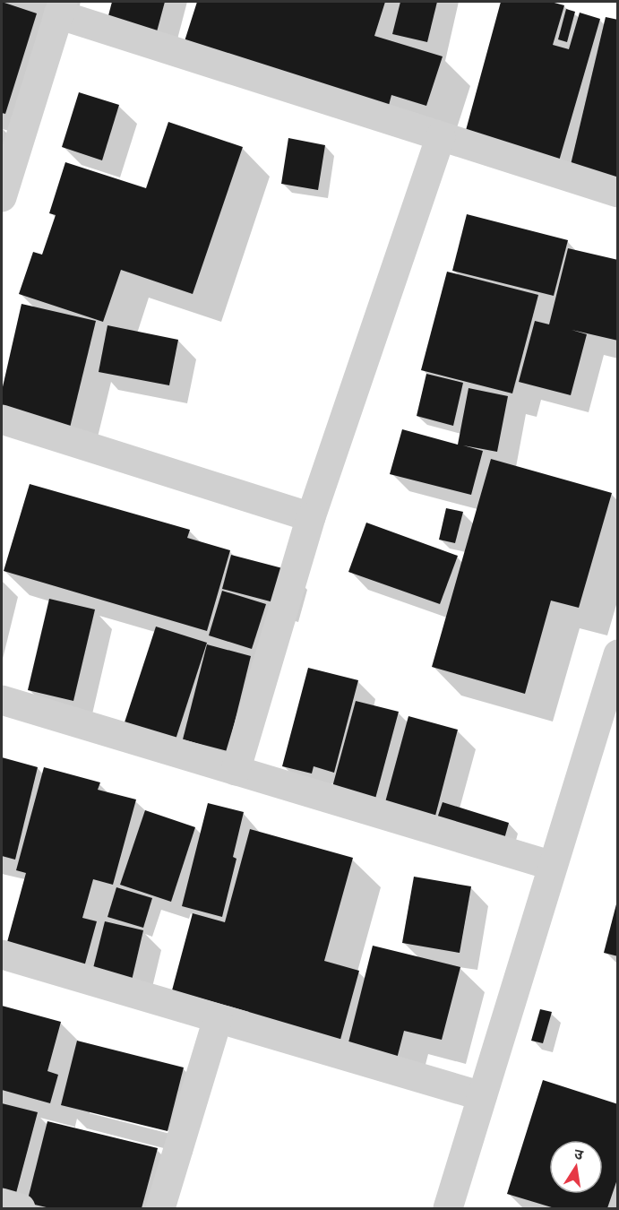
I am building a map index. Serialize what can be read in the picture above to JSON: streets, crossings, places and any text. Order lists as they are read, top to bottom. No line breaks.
{"north":"top"}
